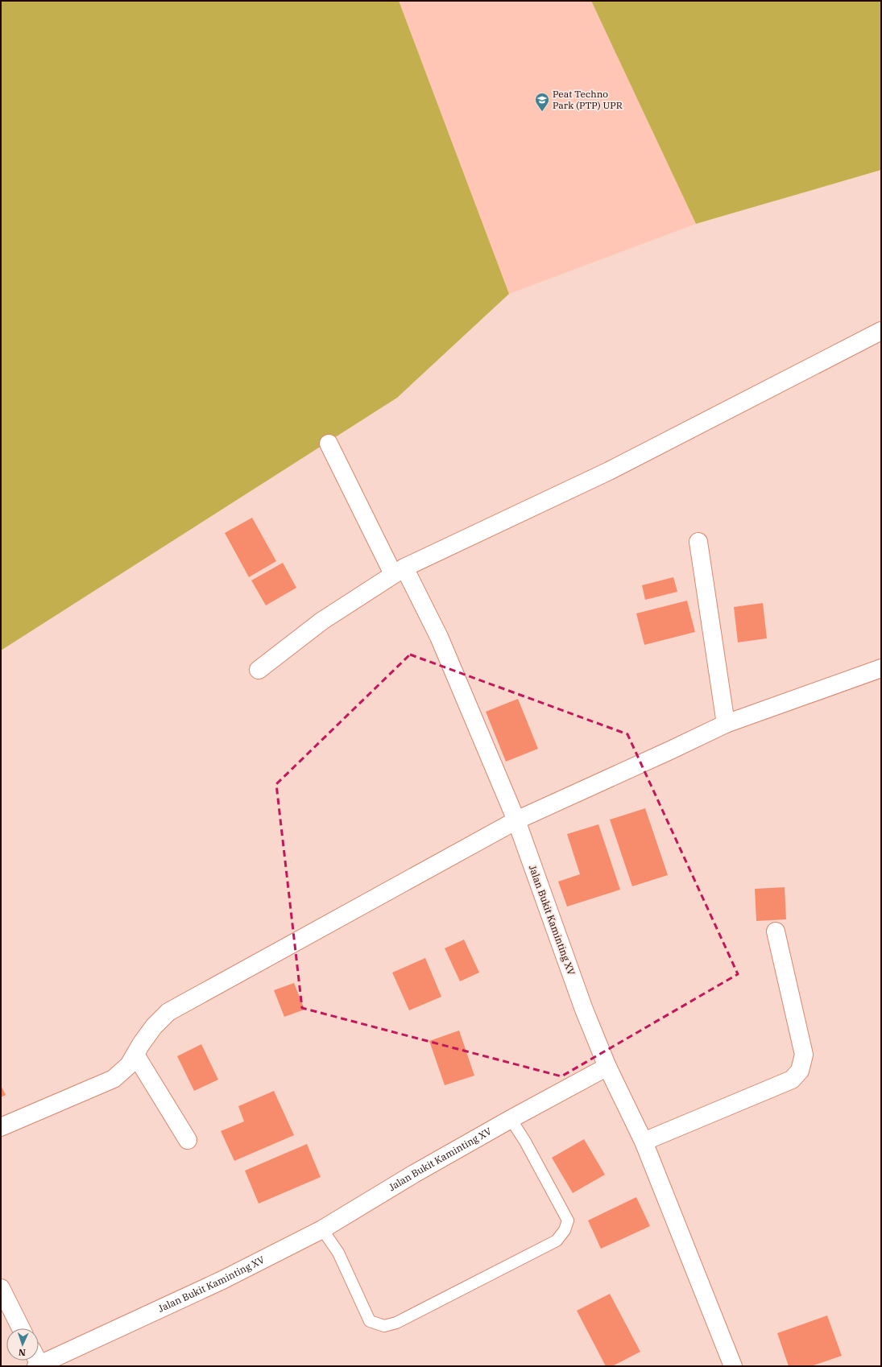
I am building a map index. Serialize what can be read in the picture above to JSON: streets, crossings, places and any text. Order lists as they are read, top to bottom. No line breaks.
{"streets":{"street":["Jalan Bukit Kaminting XV"]},"places":{"school or university":["Peat Techno Park (PTP) UPR"]},"north":"bottom"}
